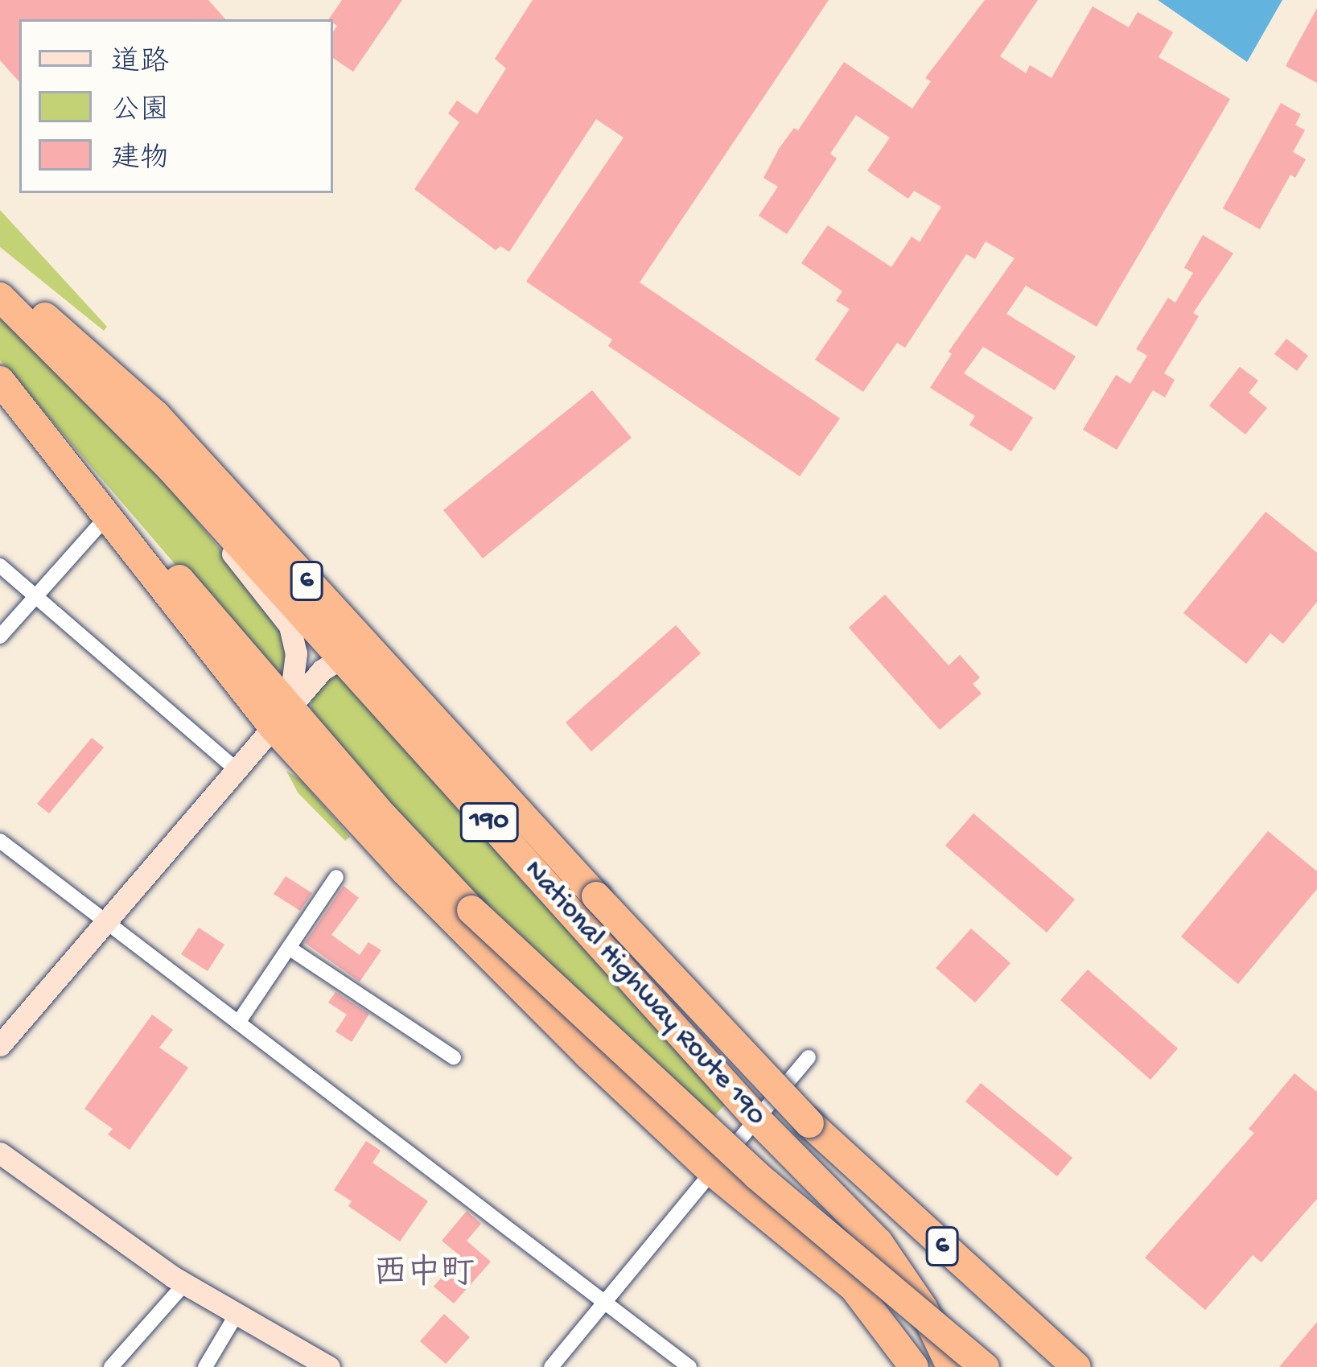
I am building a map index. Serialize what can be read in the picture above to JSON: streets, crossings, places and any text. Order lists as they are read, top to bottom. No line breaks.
{"streets":{"highway":["6","190","National Highway Route 190"]},"districts":["西中町"],"legend":["道路","公園","建物"]}
